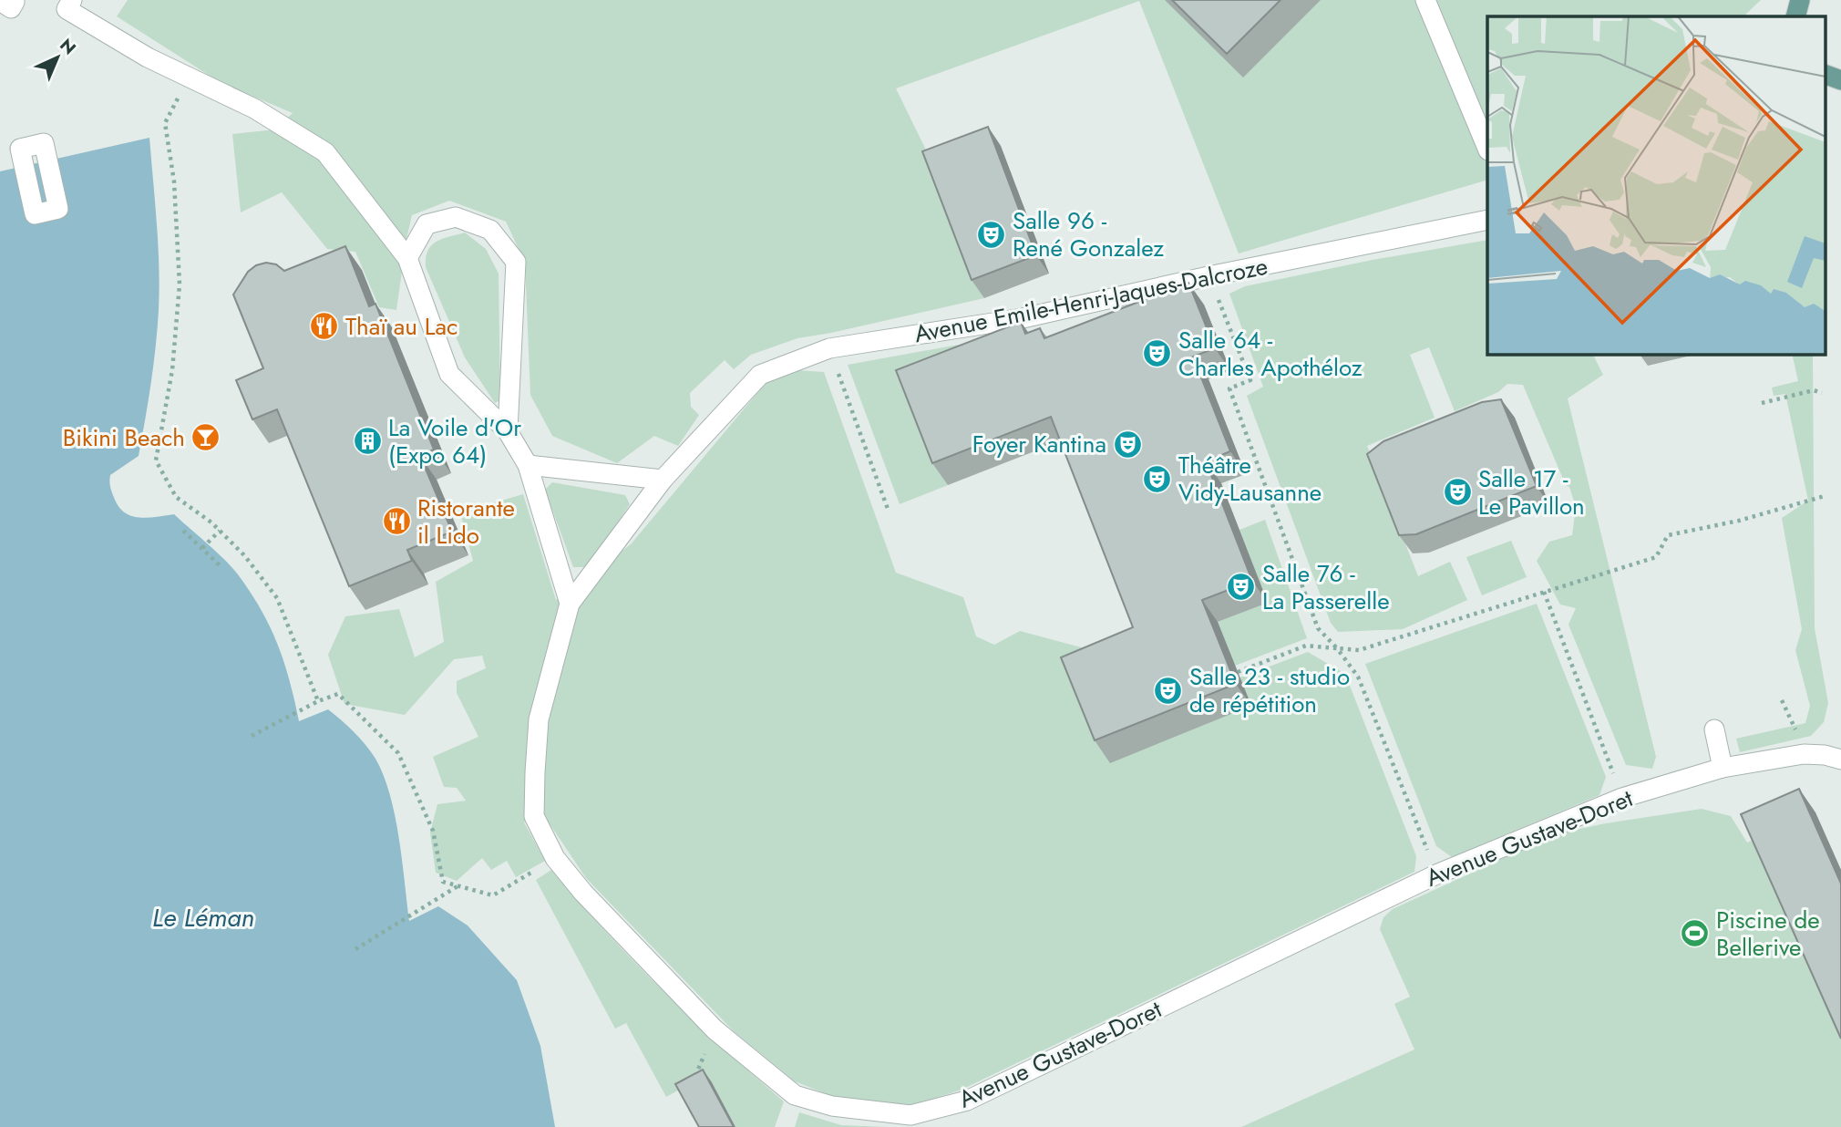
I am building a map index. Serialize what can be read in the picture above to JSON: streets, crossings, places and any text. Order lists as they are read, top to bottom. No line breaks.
{"streets":{"street":["Avenue Emile-Henri-Jaques-Dalcroze","Avenue Gustave-Doret"]},"crossings":[["Avenue Emile-Henri-Jaques-Dalcroze","Avenue Gustave-Doret"]],"water":["Le Léman"],"places":{"theatre":["Salle 96 - René Gonzalez","Salle 64 - Charles Apothéloz","Foyer Kantina","Théâtre Vidy-Lausanne","Salle 17 - Le Pavillon","Salle 76 - La Passerelle","Salle 23 - studio de répétition"],"restaurant":["Thaï au Lac","Ristorante il Lido"],"bar":["Bikini Beach"],"building":["La Voile d'Or (Expo 64)"],"sports":["Piscine de Bellerive"]},"north":"top right"}
